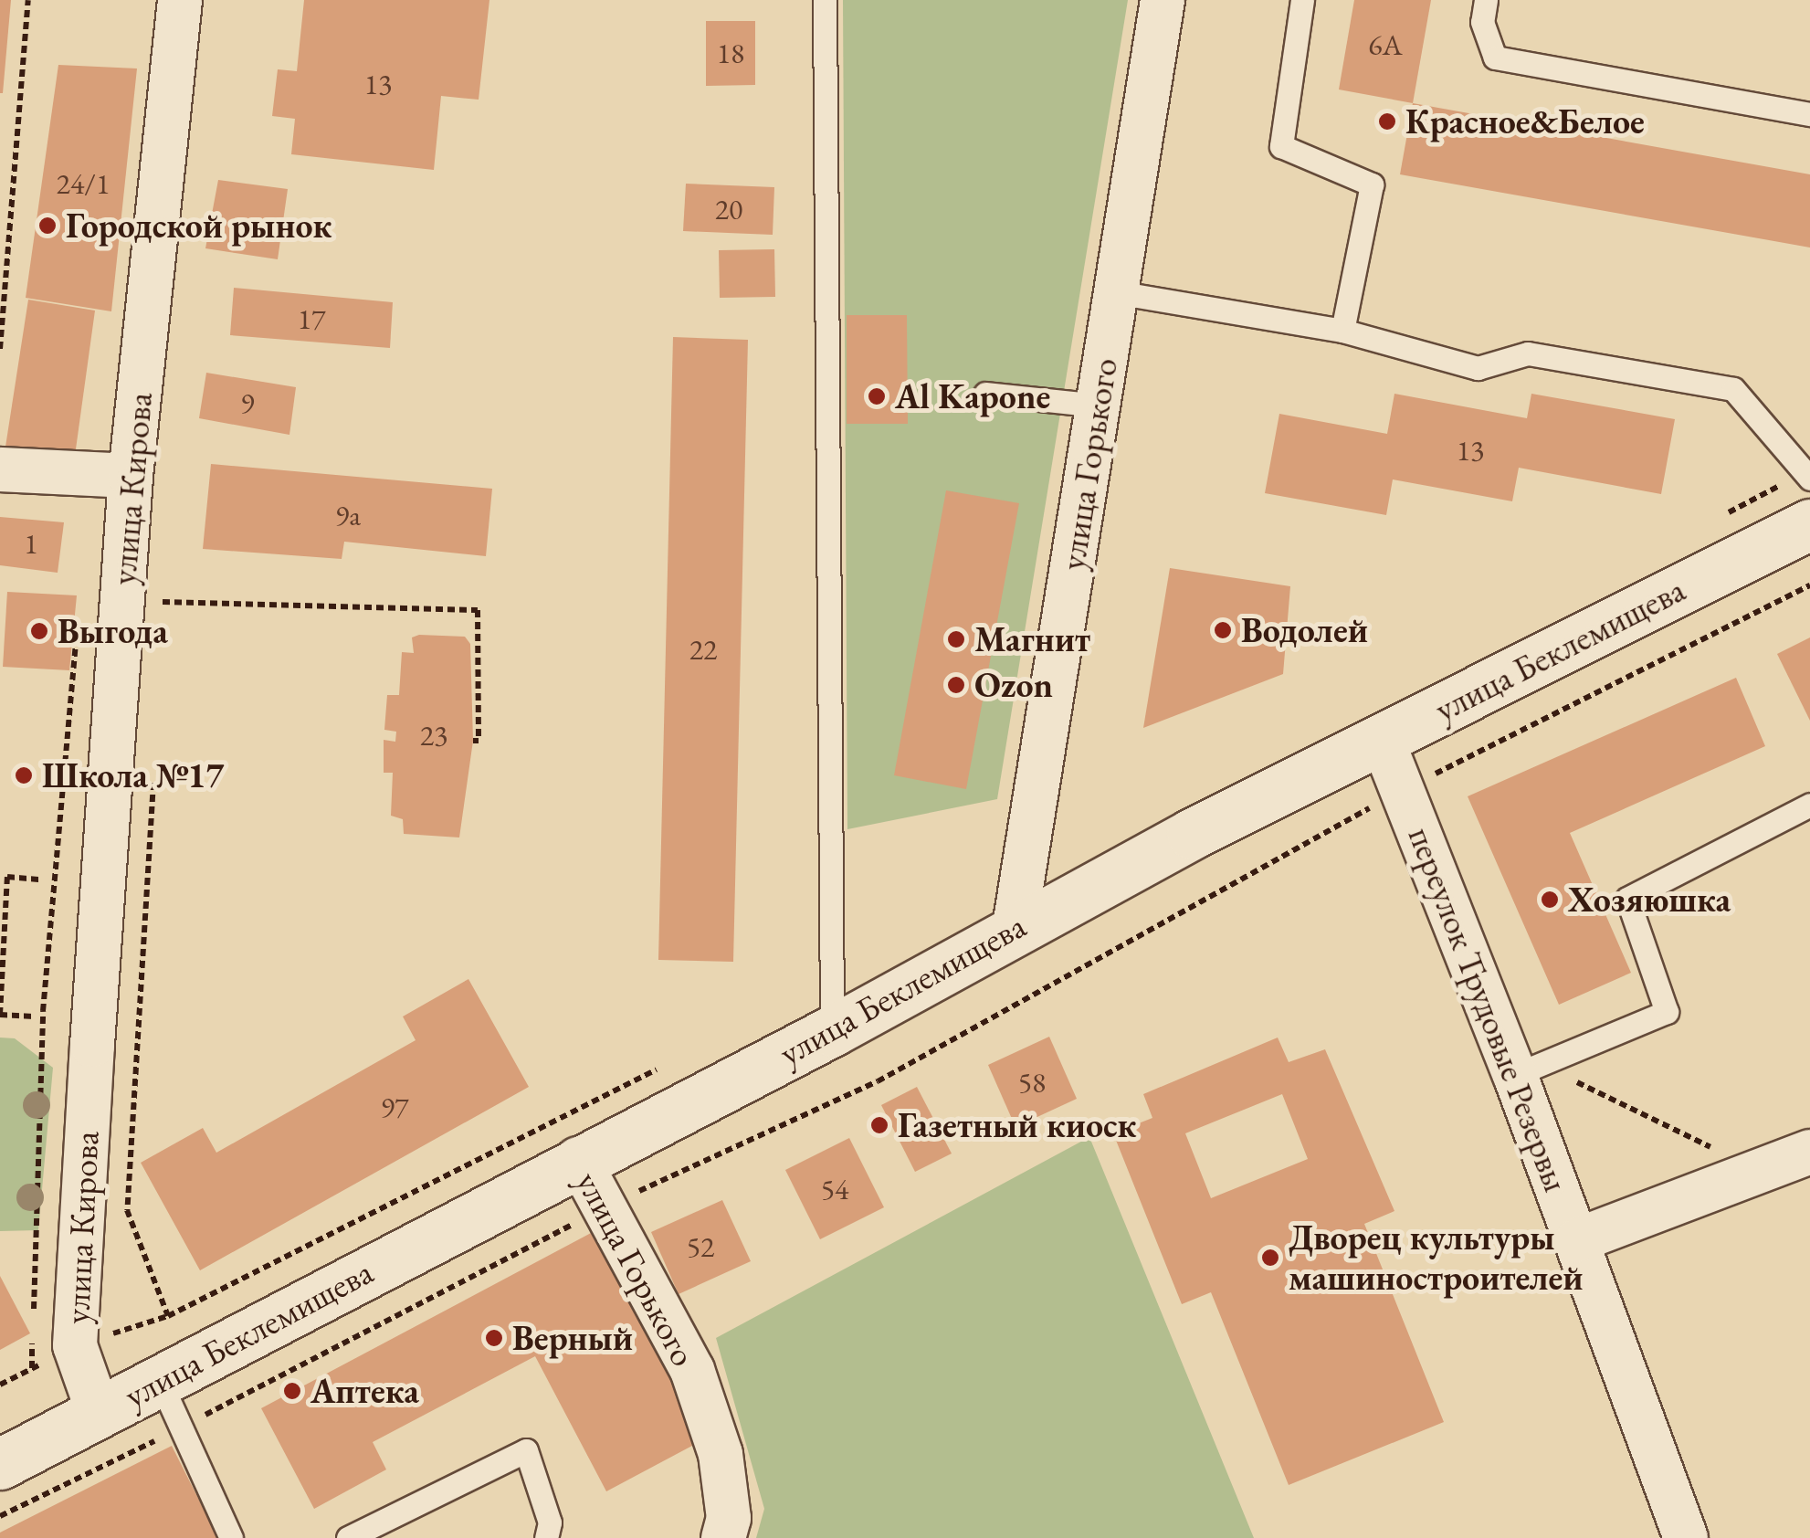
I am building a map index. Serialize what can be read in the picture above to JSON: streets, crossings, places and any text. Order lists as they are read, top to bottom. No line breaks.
{"streets":{"main road":["улица Беклемищева"],"street":["улица Горького","улица Кирова","переулок Трудовые Резервы"]},"crossings":[["улица Горького","улица Беклемищева"],["улица Кирова","улица Беклемищева"],["улица Беклемищева","переулок Трудовые Резервы"]],"places":["Красное&Белое","Городской рынок","Al Kapone","Водолей","Выгода","Магнит","Ozon","Школа №17","Хозяюшка","Газетный киоск","Дворец культуры машиностроителей","Верный","Аптека"],"house_numbers":["6А","18","13","24/1","20","17","9","13","9а","1","22","23","58","97","54","52"]}
